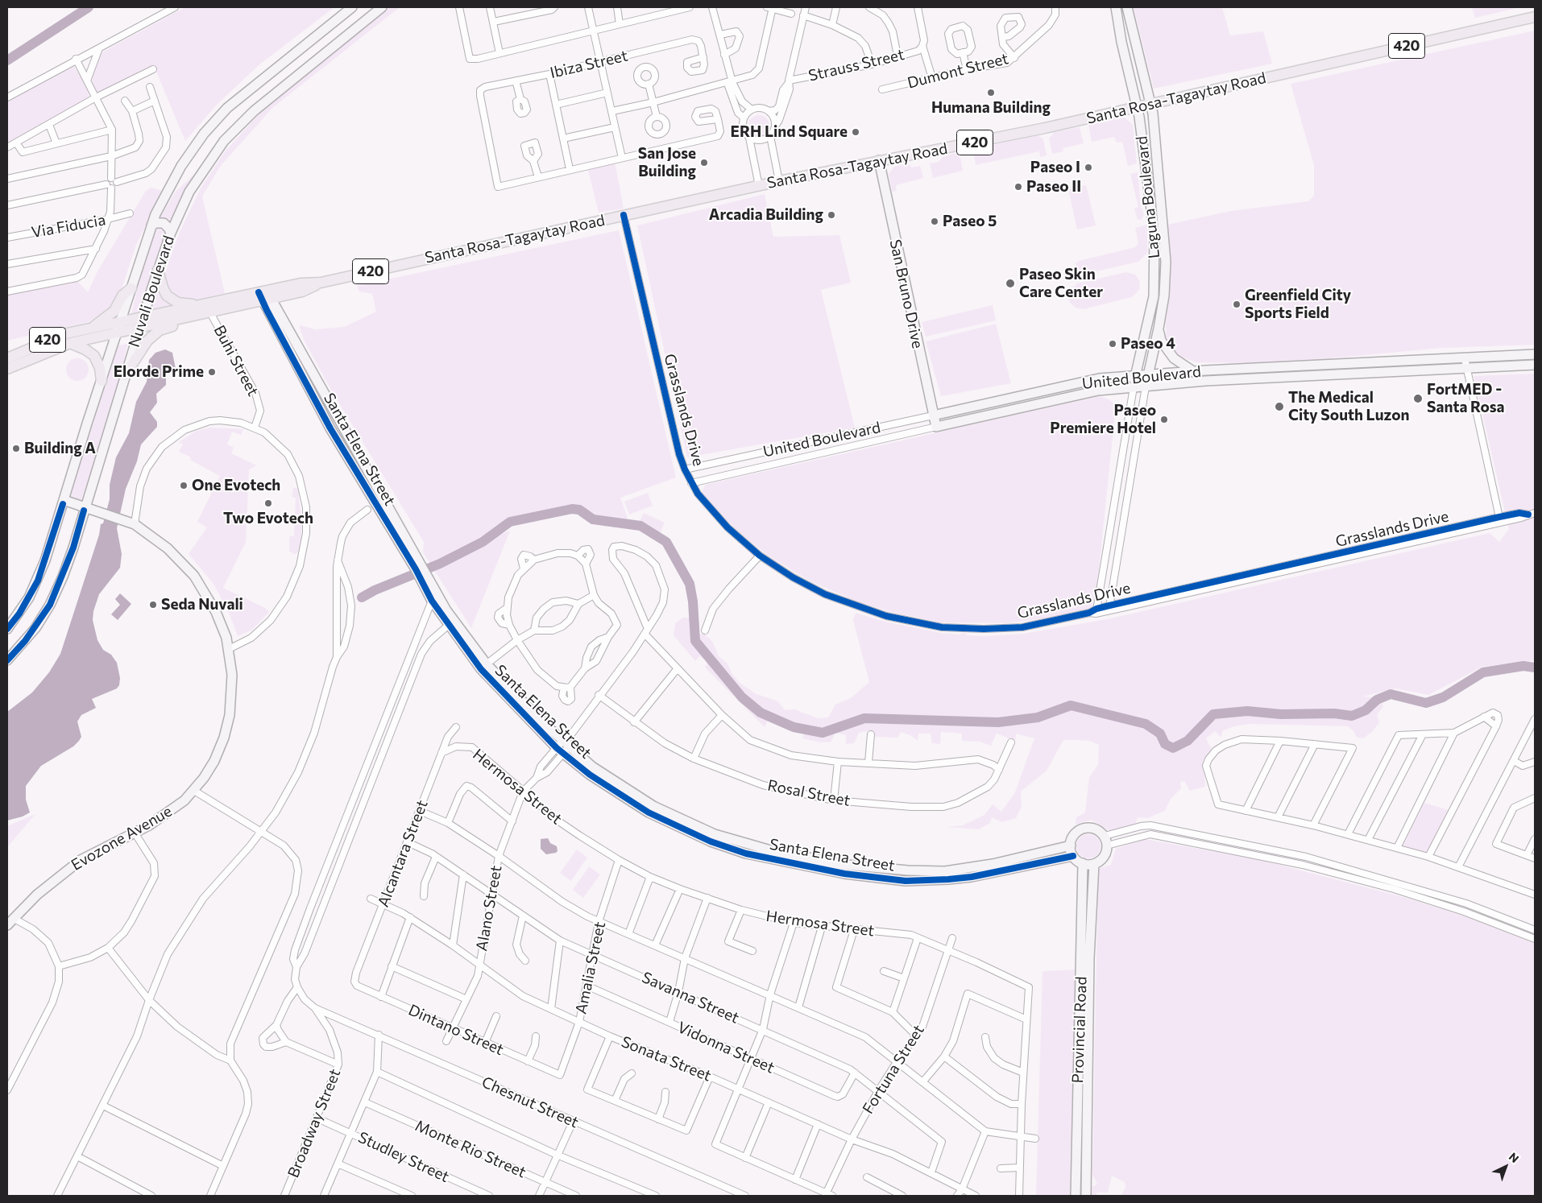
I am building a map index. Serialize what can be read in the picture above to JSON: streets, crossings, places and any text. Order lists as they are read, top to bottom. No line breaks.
{"streets":{"main road":["420","Santa Rosa-Tagaytay Road","Laguna Boulevard","Nuvali Boulevard","San Bruno Drive","United Boulevard","Santa Elena Street","Evozone Avenue","Provincial Road"],"street":["Ibiza Street","Strauss Street","Dumont Street","Via Fiducia","Buhi Street","Grasslands Drive","Hermosa Street","Rosal Street","Alcantara Street","Alano Street","Amalia Street","Savanna Street","Dintano Street","Vidonna Street","Sonata Street","Fortuna Street","Chesnut Street","Broadway Street","Monte Rio Street","Studley Street"]},"crossings":[["Strauss Street","Dumont Street"],["Santa Rosa-Tagaytay Road","Laguna Boulevard"],["Santa Rosa-Tagaytay Road","Nuvali Boulevard"],["Santa Rosa-Tagaytay Road","San Bruno Drive"],["Santa Rosa-Tagaytay Road","Grasslands Drive"],["Santa Rosa-Tagaytay Road","Santa Elena Street"],["Laguna Boulevard","United Boulevard"],["Nuvali Boulevard","Evozone Avenue"],["San Bruno Drive","United Boulevard"],["United Boulevard","Grasslands Drive"],["Santa Elena Street","Alano Street"],["Santa Elena Street","Provincial Road"],["Hermosa Street","Alcantara Street"],["Hermosa Street","Alano Street"],["Hermosa Street","Amalia Street"],["Hermosa Street","Fortuna Street"],["Rosal Street","Alano Street"],["Alcantara Street","Savanna Street"],["Alcantara Street","Dintano Street"],["Alcantara Street","Sonata Street"],["Alano Street","Savanna Street"],["Alano Street","Dintano Street"],["Alano Street","Sonata Street"],["Amalia Street","Savanna Street"],["Amalia Street","Dintano Street"],["Amalia Street","Vidonna Street"],["Amalia Street","Sonata Street"],["Savanna Street","Vidonna Street"],["Savanna Street","Sonata Street"],["Savanna Street","Fortuna Street"],["Sonata Street","Fortuna Street"],["Chesnut Street","Broadway Street"],["Broadway Street","Studley Street"]],"places":["Humana Building","ERH Lind Square","San Jose Building","Paseo I","Paseo II","Arcadia Building","Paseo 5","Paseo Skin Care Center","Greenfield City Sports Field","Paseo 4","Elorde Prime","FortMED - Santa Rosa","The Medical City South Luzon","Paseo Premiere Hotel","Building A","One Evotech","Two Evotech","Seda Nuvali"],"north":"top right"}
